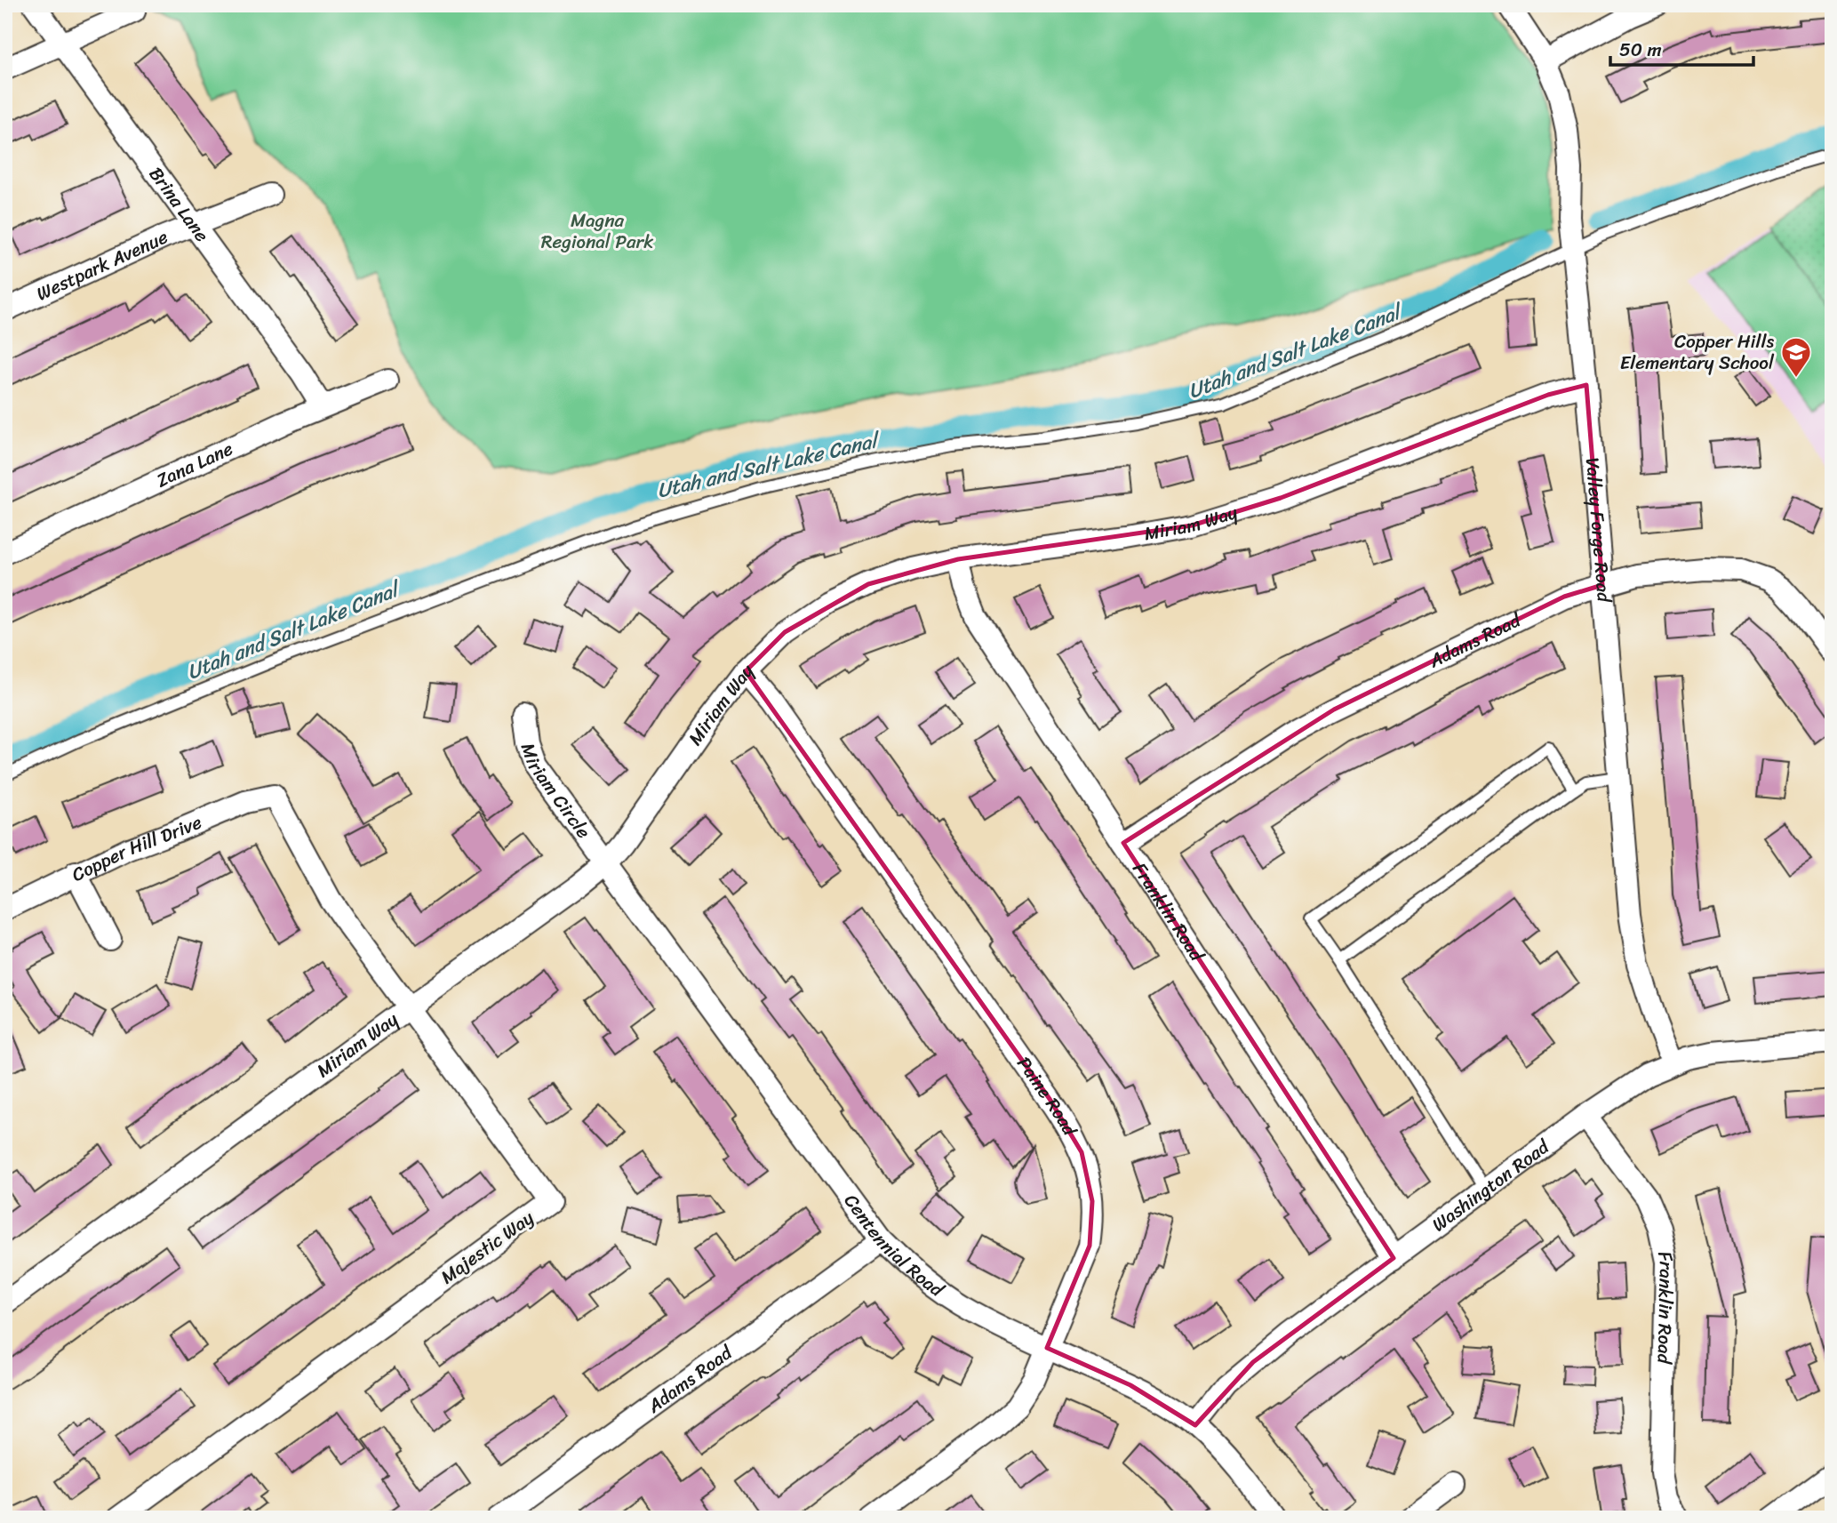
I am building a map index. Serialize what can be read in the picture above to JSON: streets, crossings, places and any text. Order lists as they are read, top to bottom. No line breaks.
{"streets":{"street":["Brina Lane","Westpark Avenue","Zana Lane","Miriam Way","Valley Forge Road","Adams Road","Miriam Circle","Copper Hill Drive","Franklin Road","Paine Road","Washington Road","Centennial Road","Majestic Way"]},"crossings":[["Brina Lane","Westpark Avenue"],["Brina Lane","Zana Lane"],["Miriam Way","Valley Forge Road"],["Miriam Way","Miriam Circle"],["Miriam Way","Franklin Road"],["Miriam Way","Paine Road"],["Miriam Way","Centennial Road"],["Miriam Way","Majestic Way"],["Valley Forge Road","Adams Road"],["Valley Forge Road","Washington Road"],["Adams Road","Franklin Road"],["Adams Road","Centennial Road"],["Miriam Circle","Centennial Road"],["Copper Hill Drive","Majestic Way"],["Franklin Road","Washington Road"],["Paine Road","Centennial Road"],["Washington Road","Centennial Road"]],"water":["Utah and Salt Lake Canal"],"parks":["Magna Regional Park"],"places":{"school or university":["Copper Hills Elementary School"]},"scale_bar":"50 m"}
